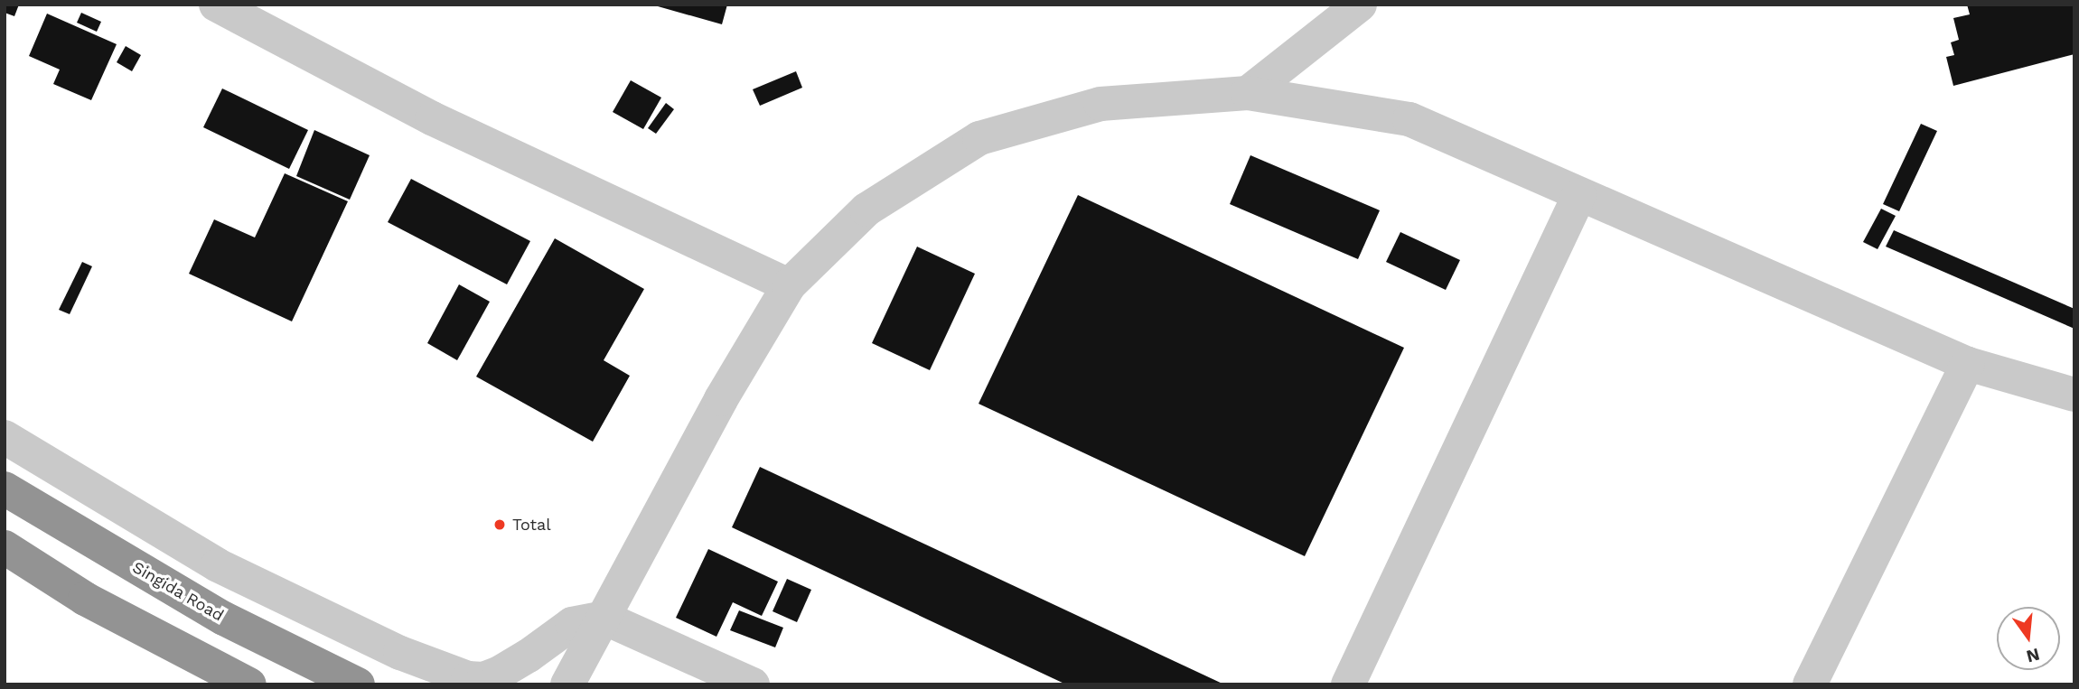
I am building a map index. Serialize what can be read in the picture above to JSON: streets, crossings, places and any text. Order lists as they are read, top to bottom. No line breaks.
{"streets":{"highway":["Singida Road"]},"places":["Total"],"north":"bottom"}
